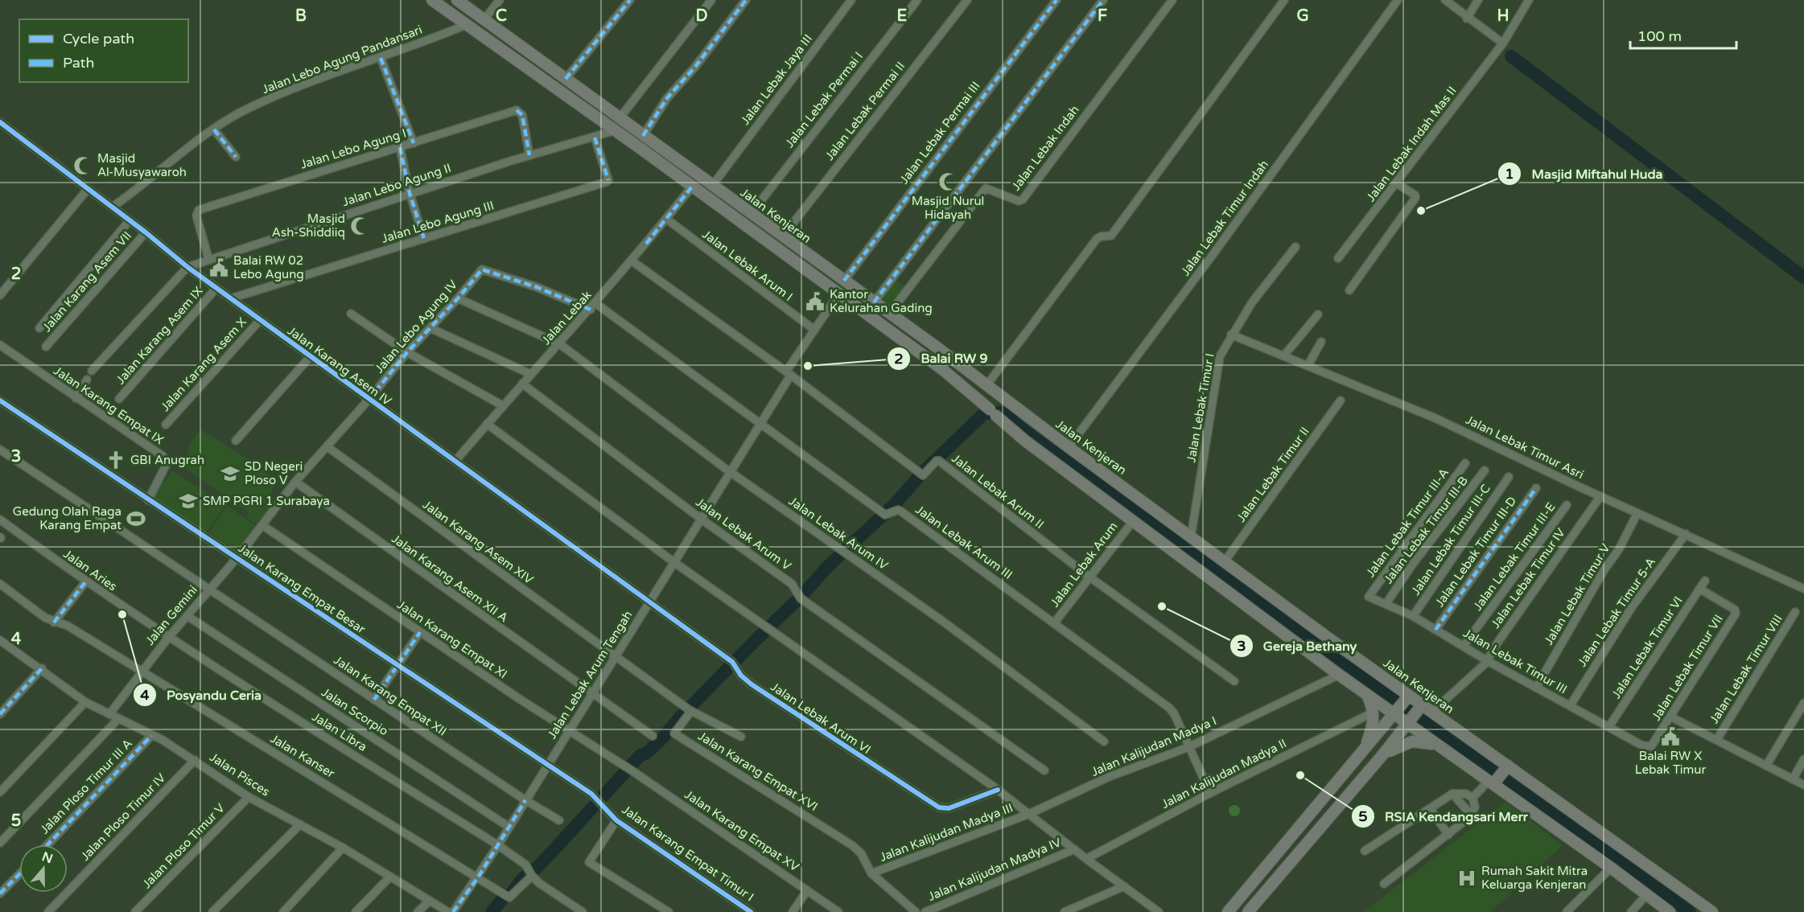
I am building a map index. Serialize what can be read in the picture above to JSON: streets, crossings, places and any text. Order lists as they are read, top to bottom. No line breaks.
{"streets":{"main road":["Jalan Kenjeran"],"street":["Jalan Lebo Agung Pandansari","Jalan Lebak Jaya III","Jalan Lebak Permai I","Jalan Lebak Permai II","Jalan Lebak Permai III","Jalan Lebak Indah Mas II","Jalan Lebak Indah","Jalan Lebo Agung I","Jalan Lebo Agung II","Jalan Lebak Timur Indah","Jalan Lebo Agung III","Jalan Lebak Arum I","Jalan Karang Asem VII","Jalan Lebak","Jalan Lebo Agung IV","Jalan Karang Asem IX","Jalan Karang Asem X","Jalan Karang Asem IV","Jalan Karang Empat IX","Jalan Lebak Timur I","Jalan Lebak Timur Asri","Jalan Lebak Timur II","Jalan Lebak Arum II","Jalan Lebak Timur III-A","Jalan Lebak Timur III-B","Jalan Lebak Arum IV","Jalan Lebak Arum V","Jalan Lebak Timur III-C","Jalan Karang Asem XIV","Jalan Lebak Arum III","Jalan Lebak Timur III-D","Jalan Lebak Timur III-E","Jalan Lebak Arum","Jalan Aries","Jalan Karang Asem XII A","Jalan Lebak Timur IV","Jalan Karang Empat Besar","Jalan Lebak Timur V","Jalan Lebak Timur 5-A","Jalan Gemini","Jalan Karang Empat XI","Jalan Lebak Timur VI","Jalan Lebak Timur III","Jalan Lebak Timur VII","Jalan Lebak Timur VIII","Jalan Lebak Arum Tengah","Jalan Karang Empat XII","Jalan Scorpio","Jalan Lebak Arum VI","Jalan Libra","Jalan Kalijudan Madya I","Jalan Kanser","Jalan Karang Empat XVI","Jalan Kalijudan Madya II","Jalan Pisces","Jalan Ploso Timur III A","Jalan Ploso Timur IV","Jalan Karang Empat XV","Jalan Kalijudan Madya III","Jalan Ploso Timur V","Jalan Karang Empat Timur I","Jalan Kalijudan Madya IV"]},"crossings":[["Jalan Lebo Agung Pandansari","Jalan Karang Asem IV"],["Jalan Lebak Jaya III","Jalan Kenjeran"],["Jalan Lebak Permai I","Jalan Kenjeran"],["Jalan Lebak Permai II","Jalan Kenjeran"],["Jalan Lebak Permai III","Jalan Kenjeran"],["Jalan Lebak Indah","Jalan Kenjeran"],["Jalan Lebo Agung I","Jalan Lebo Agung II"],["Jalan Lebo Agung II","Jalan Lebo Agung III"],["Jalan Lebo Agung II","Jalan Karang Asem IV"],["Jalan Kenjeran","Jalan Lebak Timur Indah"],["Jalan Kenjeran","Jalan Lebak Timur I"],["Jalan Kenjeran","Jalan Lebak Timur II"],["Jalan Kenjeran","Jalan Lebak Timur IV"],["Jalan Lebo Agung III","Jalan Karang Asem IV"],["Jalan Lebak Arum I","Jalan Lebak"],["Jalan Lebak Arum I","Jalan Lebak Arum Tengah"],["Jalan Karang Asem VII","Jalan Karang Asem IV"],["Jalan Lebak","Jalan Karang Asem IV"],["Jalan Lebak","Jalan Lebak Arum II"],["Jalan Lebak","Jalan Lebak Arum IV"],["Jalan Lebak","Jalan Lebak Arum V"],["Jalan Lebak","Jalan Lebak Arum III"],["Jalan Lebo Agung IV","Jalan Karang Asem IV"],["Jalan Lebo Agung IV","Jalan Lebak Arum IV"],["Jalan Lebo Agung IV","Jalan Karang Asem XIV"],["Jalan Lebo Agung IV","Jalan Lebak Arum III"],["Jalan Karang Asem IX","Jalan Karang Asem IV"],["Jalan Karang Asem X","Jalan Karang Asem IV"],["Jalan Karang Asem IV","Jalan Lebak Arum Tengah"],["Jalan Karang Asem IV","Jalan Lebak Arum VI"],["Jalan Karang Empat IX","Jalan Karang Empat Besar"],["Jalan Lebak Timur I","Jalan Lebak Timur Asri"],["Jalan Lebak Timur Asri","Jalan Lebak Timur IV"],["Jalan Lebak Timur Asri","Jalan Lebak Timur V"],["Jalan Lebak Timur Asri","Jalan Lebak Timur 5-A"],["Jalan Lebak Arum II","Jalan Lebak Arum"],["Jalan Lebak Arum II","Jalan Lebak Arum Tengah"],["Jalan Lebak Timur III-A","Jalan Lebak Timur III"],["Jalan Lebak Timur III-B","Jalan Lebak Timur III"],["Jalan Lebak Arum IV","Jalan Lebak Arum Tengah"],["Jalan Lebak Arum V","Jalan Lebak Arum Tengah"],["Jalan Lebak Timur III-C","Jalan Lebak Timur III"],["Jalan Karang Asem XIV","Jalan Lebak Arum Tengah"],["Jalan Lebak Arum III","Jalan Lebak Arum"],["Jalan Lebak Arum III","Jalan Lebak Arum Tengah"],["Jalan Lebak Arum III","Jalan Kalijudan Madya I"],["Jalan Lebak Arum III","Jalan Kalijudan Madya II"],["Jalan Lebak Timur III-D","Jalan Lebak Timur III"],["Jalan Lebak Timur III-E","Jalan Lebak Timur III"],["Jalan Aries","Jalan Gemini"],["Jalan Aries","Jalan Libra"],["Jalan Karang Asem XII A","Jalan Lebak Arum Tengah"],["Jalan Lebak Timur IV","Jalan Lebak Timur III"],["Jalan Karang Empat Besar","Jalan Gemini"],["Jalan Karang Empat Besar","Jalan Lebak Arum Tengah"],["Jalan Karang Empat Besar","Jalan Karang Empat Timur I"],["Jalan Lebak Timur V","Jalan Lebak Timur III"],["Jalan Lebak Timur 5-A","Jalan Lebak Timur III"],["Jalan Gemini","Jalan Karang Empat XII"],["Jalan Gemini","Jalan Scorpio"],["Jalan Gemini","Jalan Libra"],["Jalan Gemini","Jalan Kanser"],["Jalan Gemini","Jalan Pisces"],["Jalan Karang Empat XI","Jalan Lebak Arum Tengah"],["Jalan Karang Empat XI","Jalan Karang Empat XV"],["Jalan Lebak Timur VI","Jalan Lebak Timur III"],["Jalan Lebak Timur VI","Jalan Lebak Timur VII"],["Jalan Lebak Timur III","Jalan Lebak Timur VII"],["Jalan Lebak Arum Tengah","Jalan Karang Empat XII"],["Jalan Lebak Arum Tengah","Jalan Scorpio"],["Jalan Lebak Arum Tengah","Jalan Lebak Arum VI"],["Jalan Lebak Arum Tengah","Jalan Libra"],["Jalan Lebak Arum Tengah","Jalan Kanser"],["Jalan Libra","Jalan Kanser"],["Jalan Kalijudan Madya I","Jalan Kalijudan Madya III"],["Jalan Karang Empat XVI","Jalan Kalijudan Madya III"],["Jalan Pisces","Jalan Ploso Timur III A"],["Jalan Pisces","Jalan Ploso Timur IV"],["Jalan Pisces","Jalan Ploso Timur V"]],"places":{"mosque":["Masjid Al-Musyawaroh","Masjid Nurul Hidayah","Masjid Ash-Shiddiiq"],"other":["Masjid Miftahul Huda","Balai RW 9","Gereja Bethany","Posyandu Ceria","RSIA Kendangsari Merr"],"public building":["Balai RW 02 Lebo Agung","Kantor Kelurahan Gading","Balai RW X Lebak Timur"],"church":["GBI Anugrah"],"school or university":["SD Negeri Ploso V","SMP PGRI 1 Surabaya"],"sports":["Gedung Olah Raga Karang Empat"],"hospital":["Rumah Sakit Mitra Keluarga Kenjeran"]},"legend":["Cycle path","Path"],"scale_bar":"100 m","north":"top","grid":{"columns":["B","C","D","E","F","G","H"],"rows":["2","3","4","5"]}}
